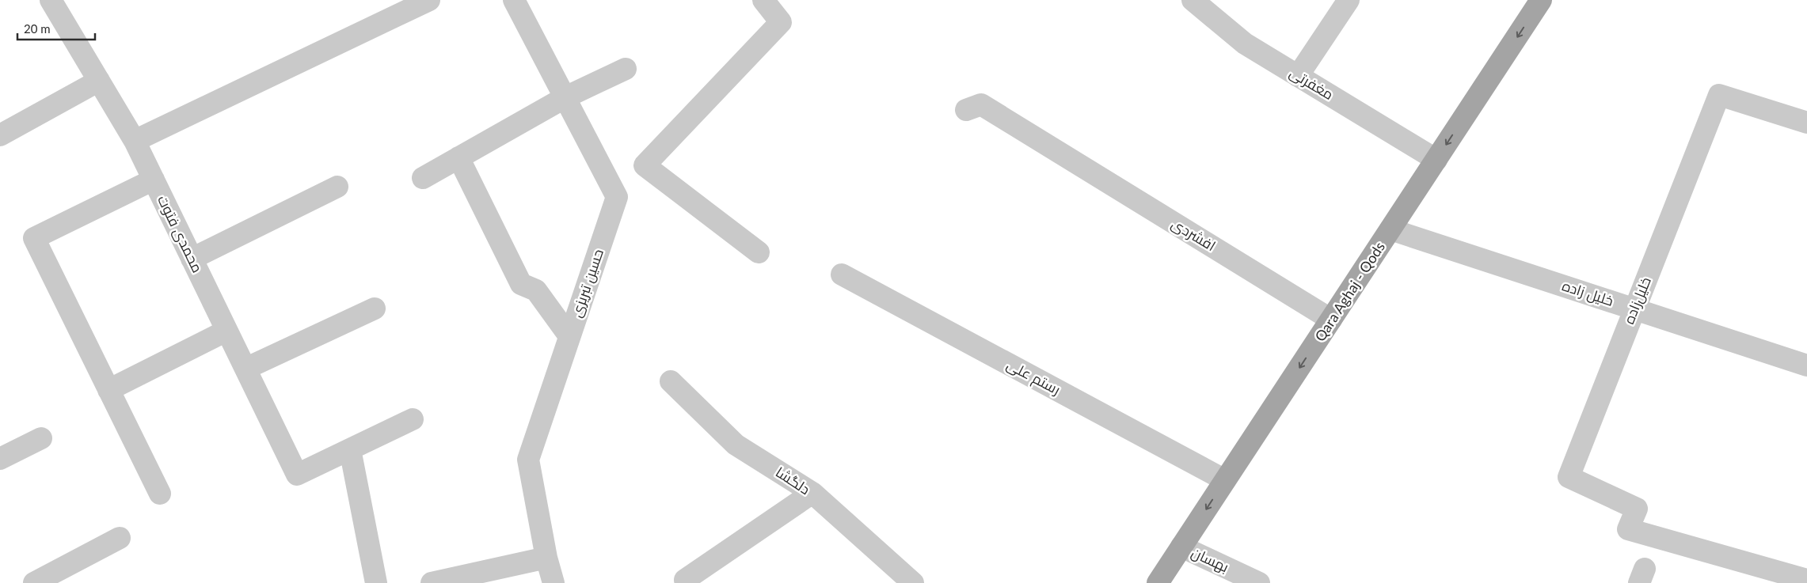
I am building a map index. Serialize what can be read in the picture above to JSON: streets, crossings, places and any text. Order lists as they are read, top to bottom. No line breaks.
{"streets":{"main road":["Qara Aghaj - Qods"],"street":["مغفرتی","محمدی فتوت","افشردی","حسین تبریزی","خلیل زاده","خلیل‌زاده","رستم علی","دلگشا","بهسان"]},"crossings":[["مغفرتی","Qara Aghaj - Qods"],["افشردی","Qara Aghaj - Qods"],["Qara Aghaj - Qods","خلیل زاده"],["Qara Aghaj - Qods","رستم علی"],["Qara Aghaj - Qods","بهسان"],["خلیل زاده","خلیل‌زاده"]],"one_way":["Qara Aghaj - Qods"],"scale_bar":"20 m"}
